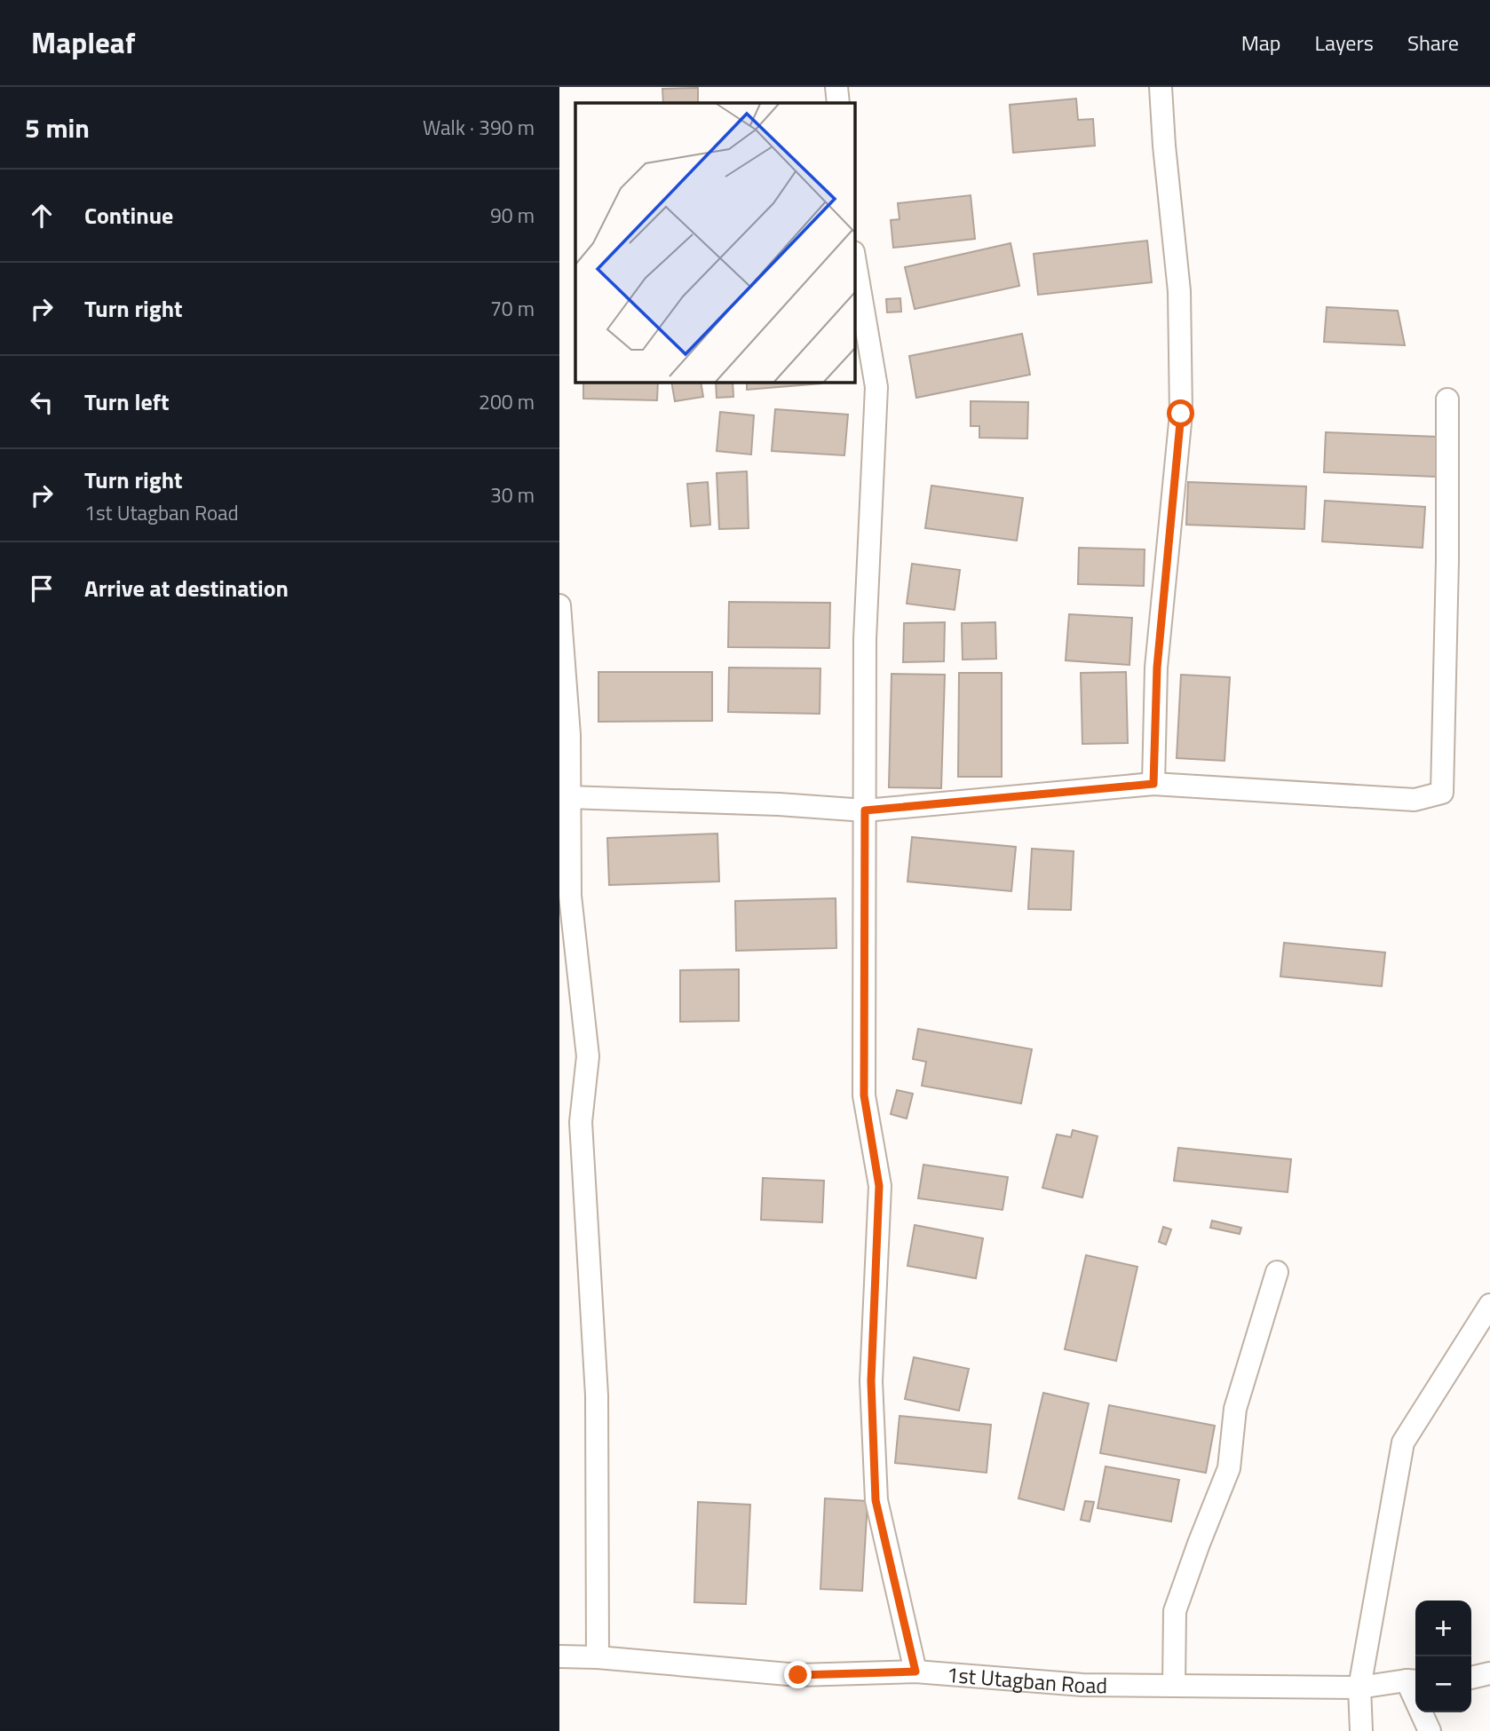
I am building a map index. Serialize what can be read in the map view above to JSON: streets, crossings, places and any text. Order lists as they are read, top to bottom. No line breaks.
{"streets":{"street":["1st Utagban Road"]},"page":{"header":"Mapleaf","nav":["Map","Layers","Share"],"heading":["5 min","Walk · 390 m"],"list":[["Continue","90 m"],["Turn right","70 m"],["Turn left","200 m"],["Turn right","1st Utagban Road","30 m"],"Arrive at destination"],"map_buttons":["+","−"]}}
